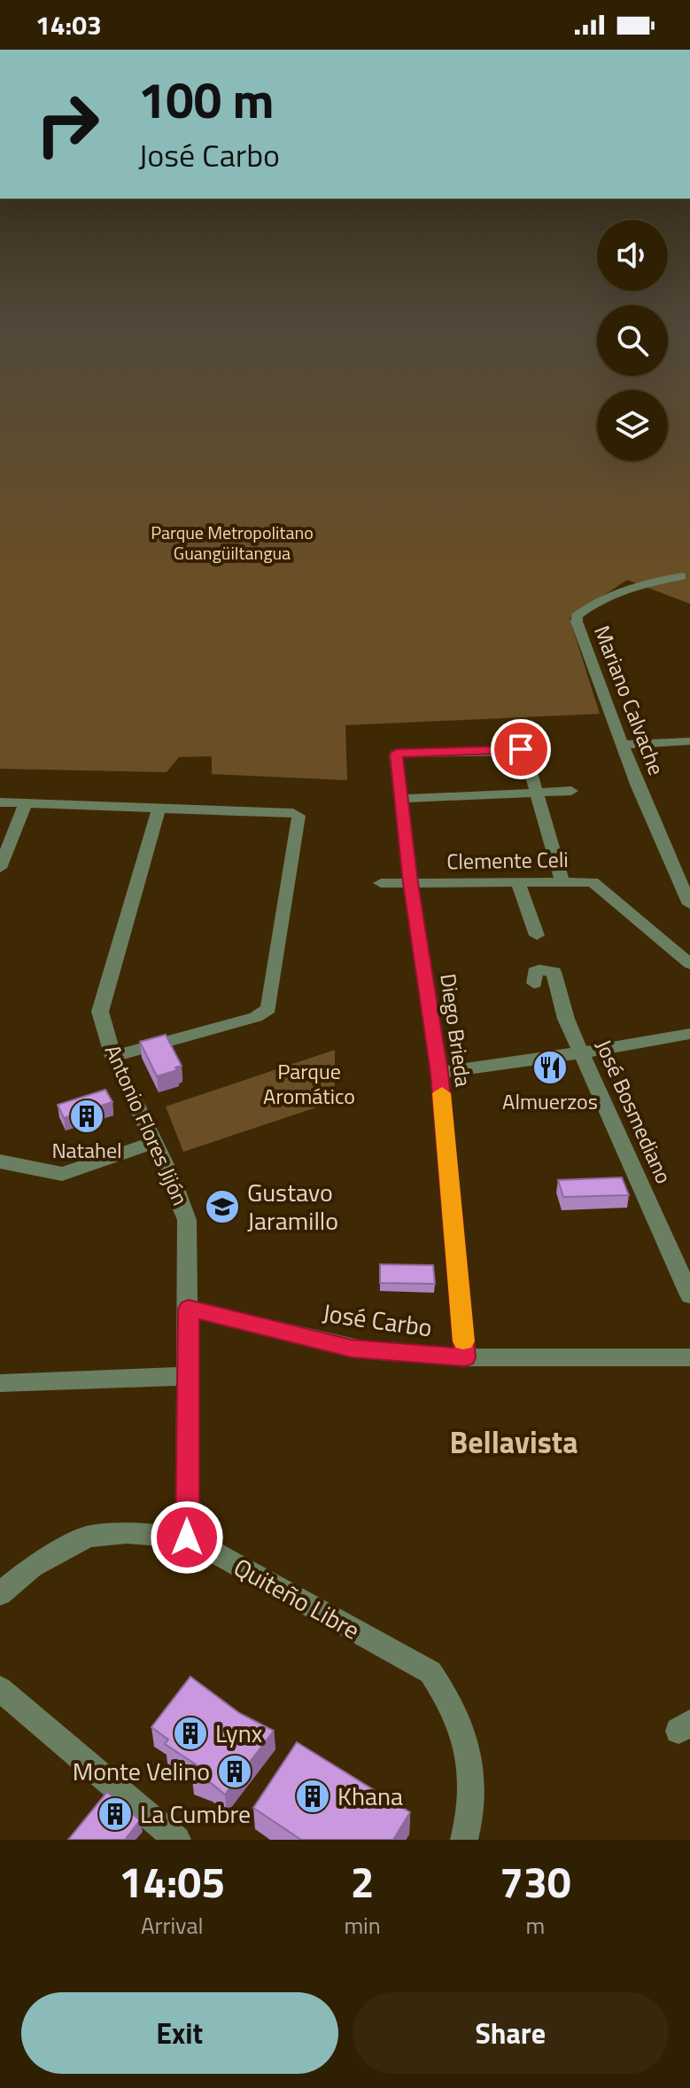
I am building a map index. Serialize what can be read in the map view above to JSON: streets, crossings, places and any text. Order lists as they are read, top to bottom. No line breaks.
{"streets":{"street":["Mariano Calvache","Clemente Celi","Diego Brieda","José Bosmediano","Antonio Flores Jijón","José Carbo","Quiteño Libre"]},"crossings":[["Clemente Celi","Diego Brieda"],["Diego Brieda","José Carbo"],["Antonio Flores Jijón","José Carbo"],["Antonio Flores Jijón","Quiteño Libre"]],"districts":["Bellavista"],"parks":["Parque Metropolitano Guangüiltangua","Parque Aromático"],"places":{"restaurant":["Almuerzos"],"building":["Natahel","Lynx","Monte Velino","Khana","La Cumbre"],"school or university":["Gustavo Jaramillo"]},"page":{"status":"14:03","turn":["100 m","José Carbo"],"eta":["14:05","Arrival","2","min","730","m"],"buttons":["Exit","Share"]}}
